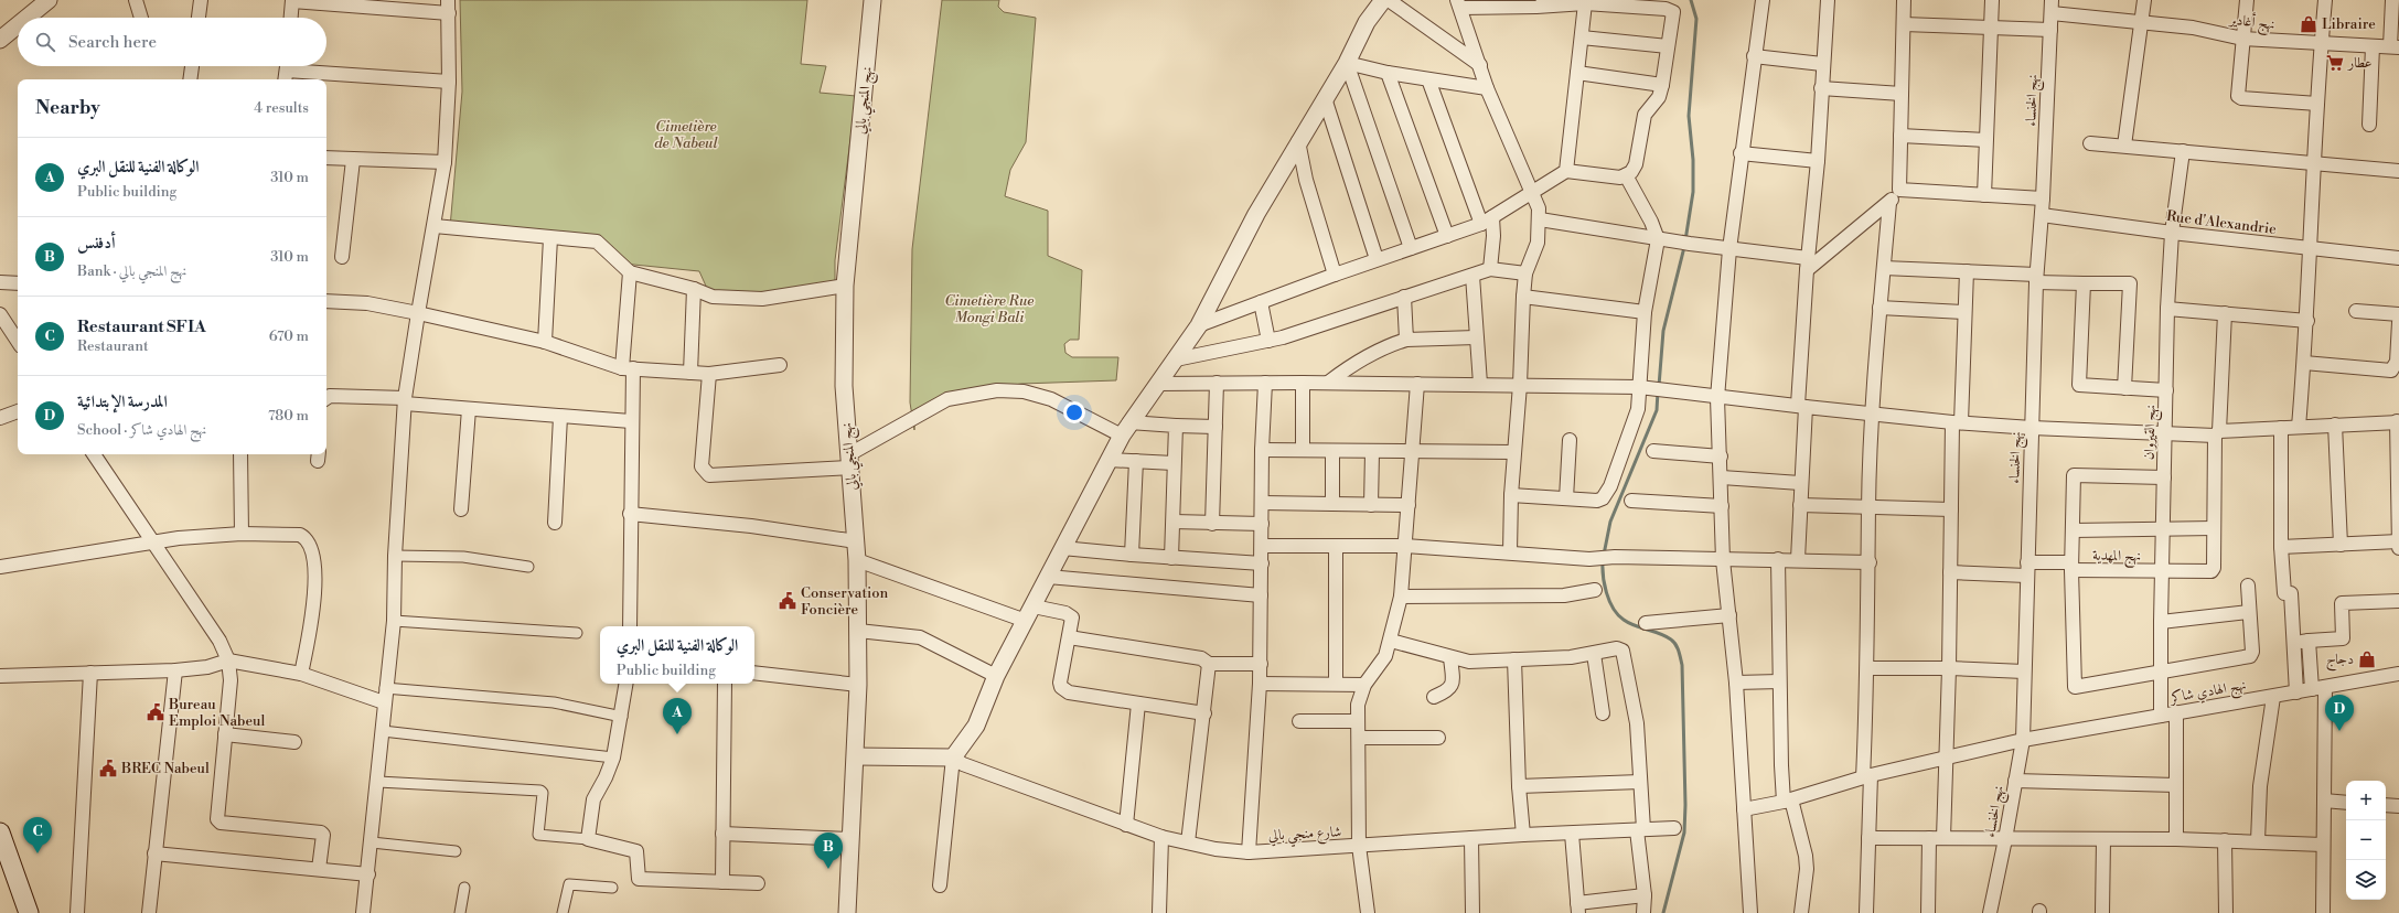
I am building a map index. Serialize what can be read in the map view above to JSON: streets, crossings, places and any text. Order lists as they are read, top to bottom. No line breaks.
{"streets":{"street":["نهج أغادير","نهج المنجي بالي","نهج الخنساء","Rue d'Alexandrie","نهج القيروان","نهج المهدية","نهج الهادي شاكر","شارع منجي بالي"]},"crossings":[["نهج أغادير","نهج الخنساء"],["نهج الخنساء","Rue d'Alexandrie"],["نهج الخنساء","نهج المهدية"],["نهج الخنساء","نهج الهادي شاكر"],["Rue d'Alexandrie","نهج القيروان"],["نهج القيروان","نهج المهدية"],["نهج القيروان","نهج الهادي شاكر"]],"parks":["Cimetière de Nabeul","Cimetière Rue Mongi Bali"],"places":{"shop":["Libraire","دجاج"],"supermarket":["عطار"],"public building":["Conservation Foncière","Bureau Emploi Nabeul","BREC Nabeul"]},"page":{"search":"Search here","heading":["Nearby","4 results"],"list":[{"mark":"A","name":"الوكالة الفنية للنقل البري","note":"Public building","value":"310 m"},{"mark":"B","name":"أدفنس","note":"Bank · نهج المنجي بالي","value":"310 m"},{"mark":"C","name":"Restaurant SFIA","note":"Restaurant","value":"670 m"},{"mark":"D","name":"المدرسة الإبتدائية","note":"School · نهج الهادي شاكر","value":"780 m"}],"popup":["الوكالة الفنية للنقل البري","Public building"],"pins":["D","A","C","B"],"map_buttons":["+","−"]}}
